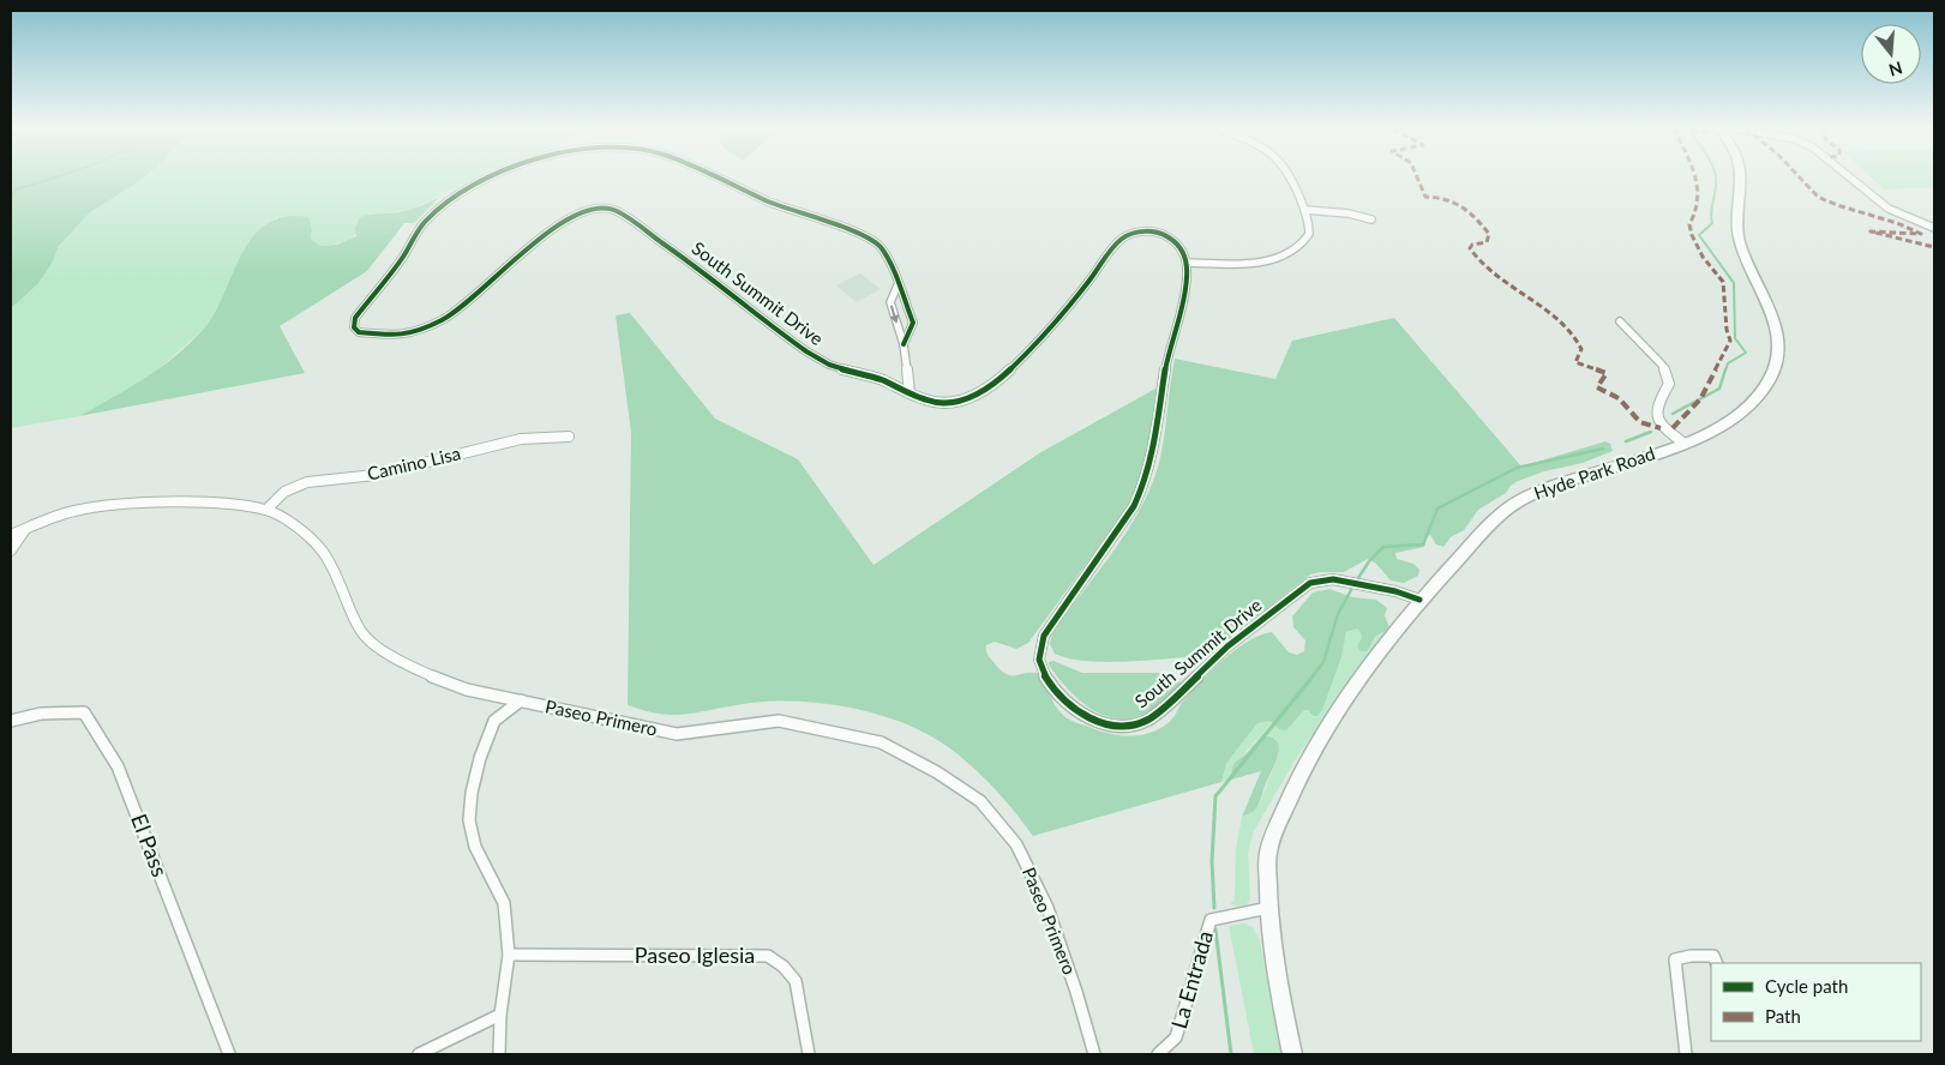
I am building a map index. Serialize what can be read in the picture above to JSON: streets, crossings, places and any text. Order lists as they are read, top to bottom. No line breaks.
{"streets":{"main road":["Hyde Park Road"],"street":["South Summit Drive","Camino Lisa","Paseo Primero","El Pass","Paseo Iglesia","La Entrada"]},"crossings":[["South Summit Drive","Hyde Park Road"],["Camino Lisa","Paseo Primero"],["Hyde Park Road","La Entrada"]],"legend":["Cycle path","Path"],"north":"bottom"}
